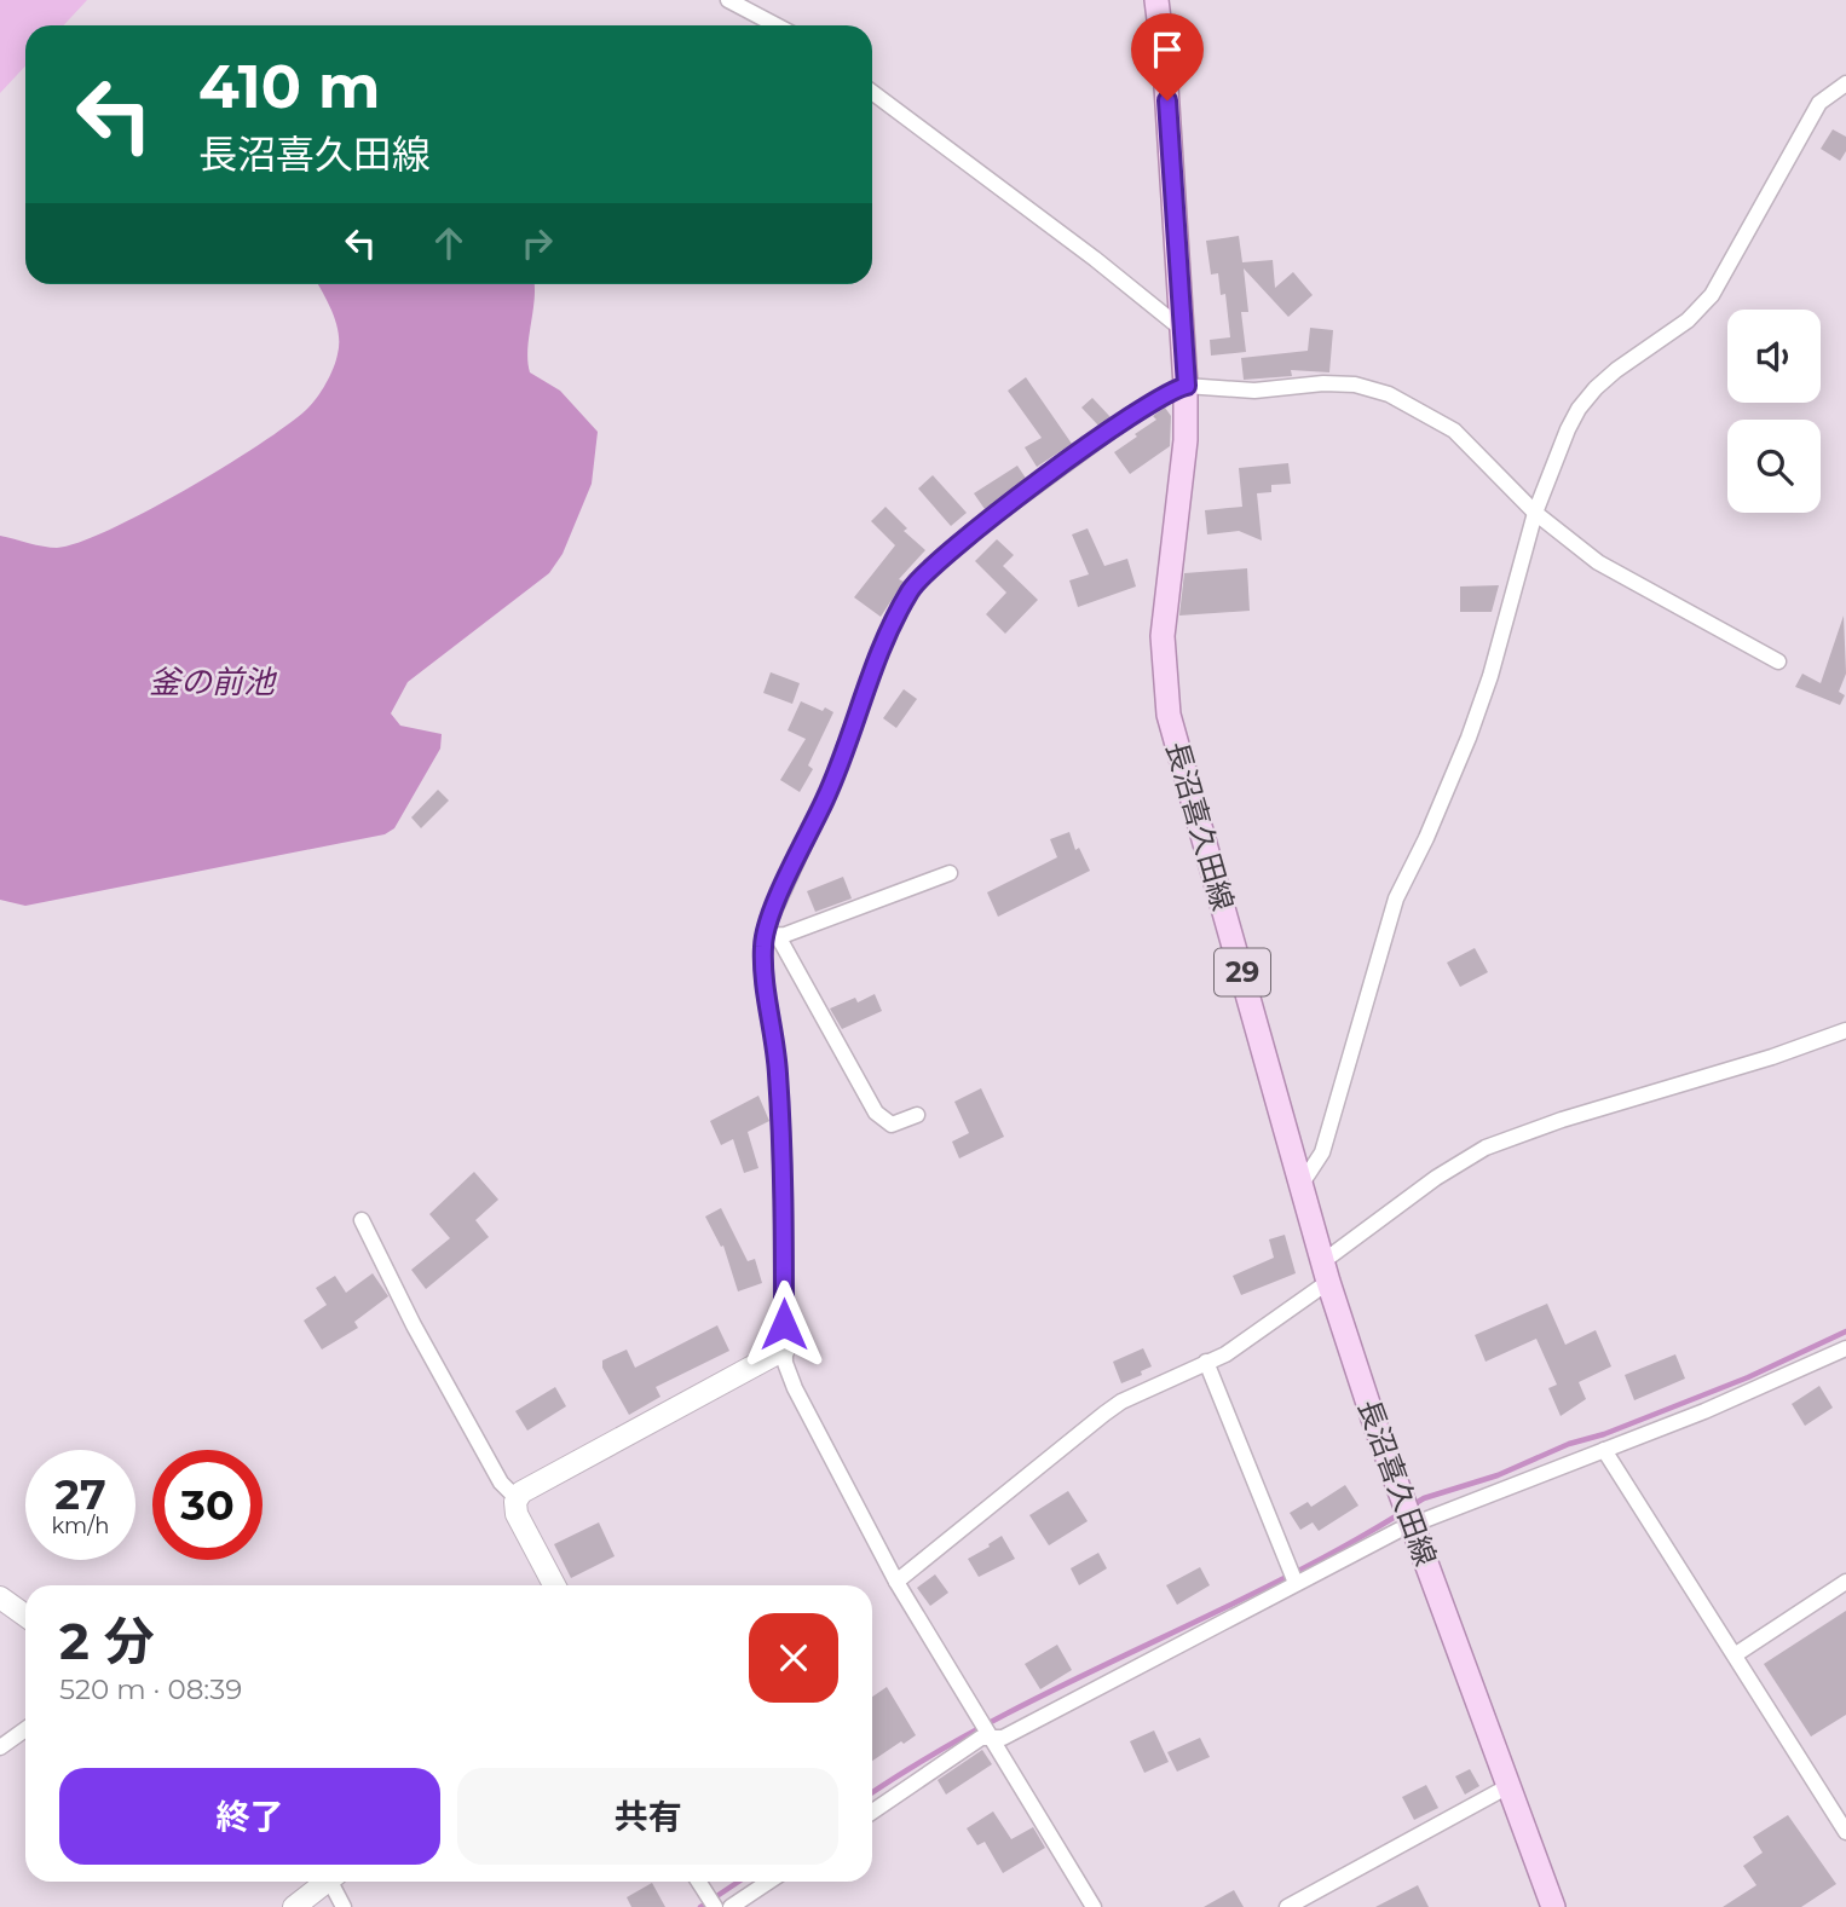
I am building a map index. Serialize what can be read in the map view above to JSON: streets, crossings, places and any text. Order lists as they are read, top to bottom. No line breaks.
{"streets":{"main road":["長沼喜久田線","29"]},"water":["釜の前池"],"page":{"turn":["410 m","長沼喜久田線"],"speed":"27 km/h","limit":"30","heading":["2 分","520 m · 08:39"],"buttons":["終了","共有"]}}
